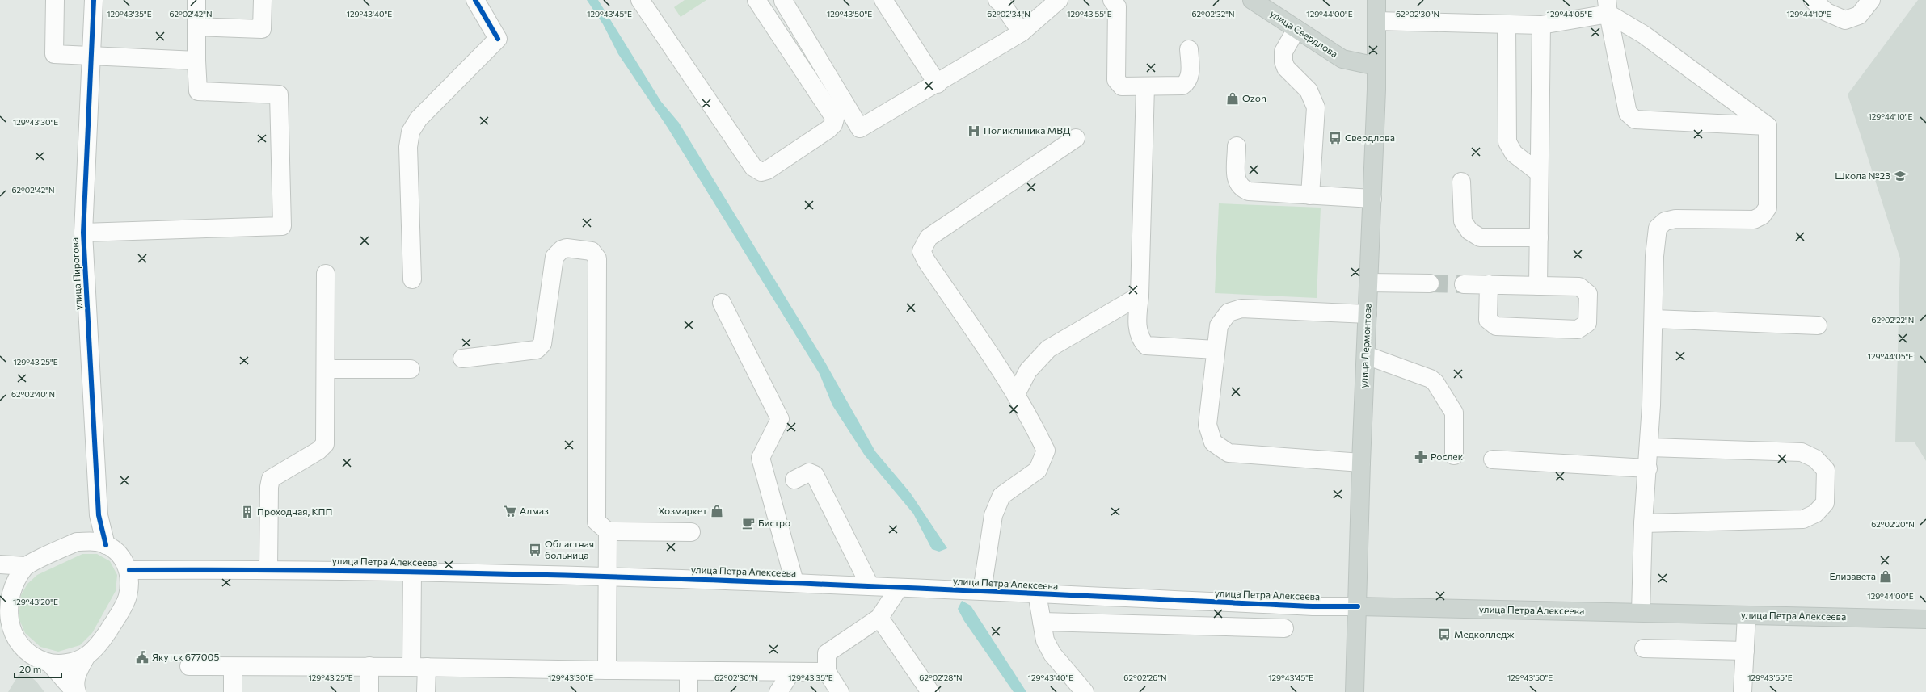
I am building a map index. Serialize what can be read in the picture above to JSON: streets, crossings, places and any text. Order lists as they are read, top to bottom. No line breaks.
{"streets":{"main road":["улица Свердлова","улица Лермонтова","улица Петра Алексеева"],"street":["улица Пирогова"]},"crossings":[["улица Свердлова","улица Лермонтова"],["улица Лермонтова","улица Петра Алексеева"]],"places":{"shop":["Ozon","Хозмаркет","Елизавета"],"hospital":["Поликлиника МВД"],"bus stop":["Свердлова","Областная больница","Медколледж"],"school or university":["Школа №23"],"pharmacy":["Рослек"],"supermarket":["Алмаз"],"building":["Проходная, КПП"],"cafe":["Бистро"],"public building":["Якутск 677005"]},"scale_bar":"20 m","coordinates":["129°43'35\"E","129°43'45\"E","129°43'50\"E","129°43'55\"E","129°44'00\"E","62°02'42\"N","129°43'40\"E","62°02'30\"N","129°44'05\"E","62°02'34\"N","62°02'32\"N","129°44'10\"E","129°43'30\"E","62°02'22\"N","129°43'25\"E","62°02'40\"N","62°02'20\"N","129°43'20\"E","62°02'28\"N","62°02'26\"N"]}
